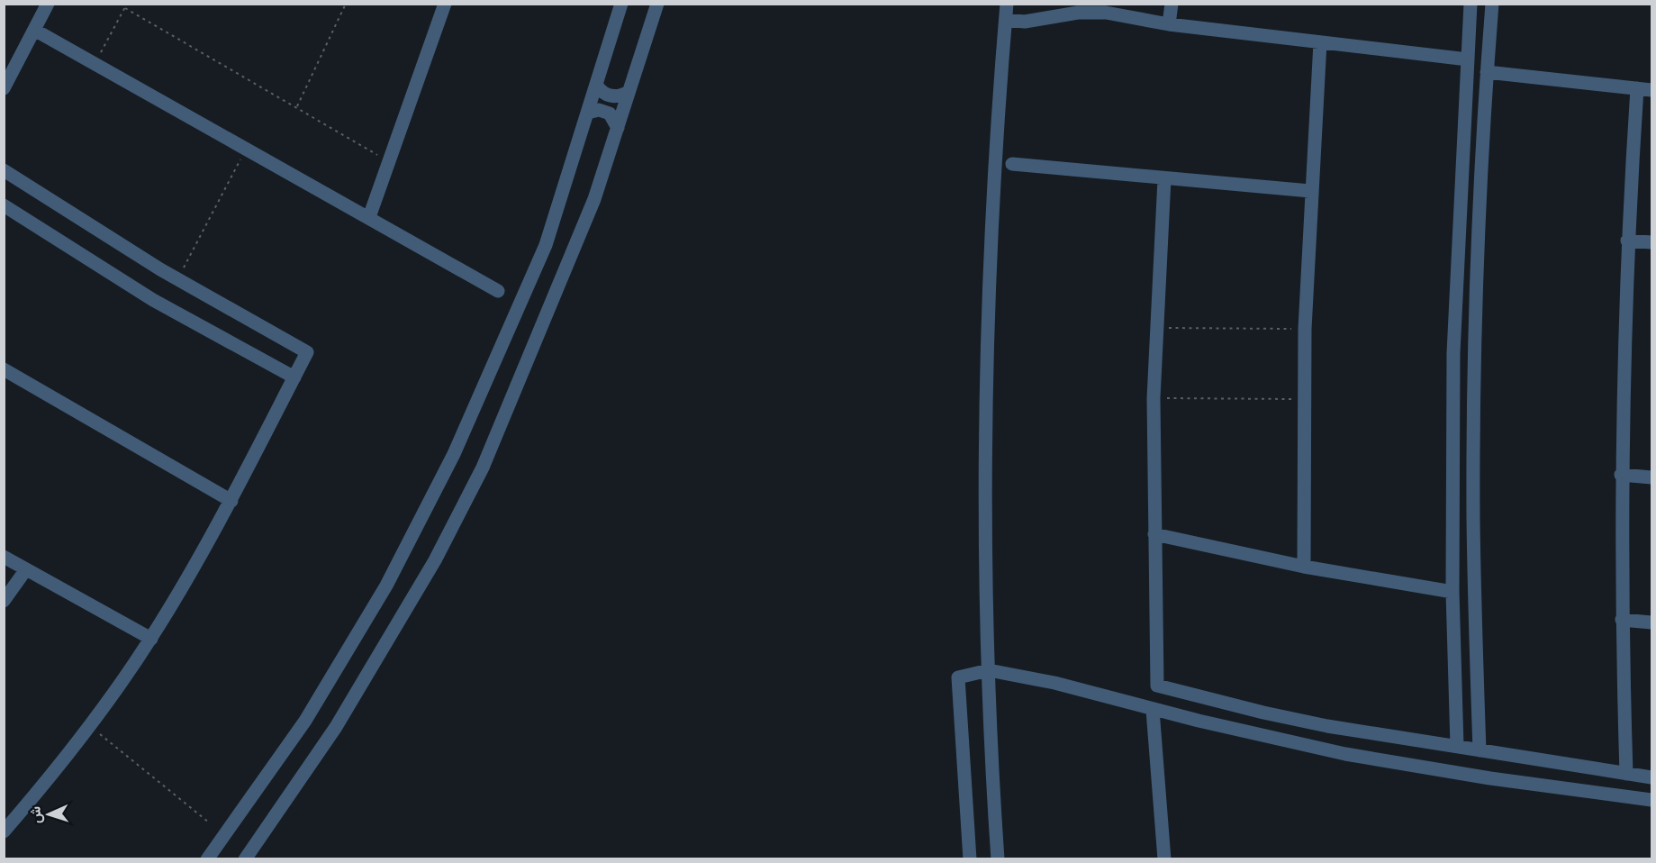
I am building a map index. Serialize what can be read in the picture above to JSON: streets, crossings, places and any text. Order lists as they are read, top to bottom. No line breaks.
{"north":"left"}
